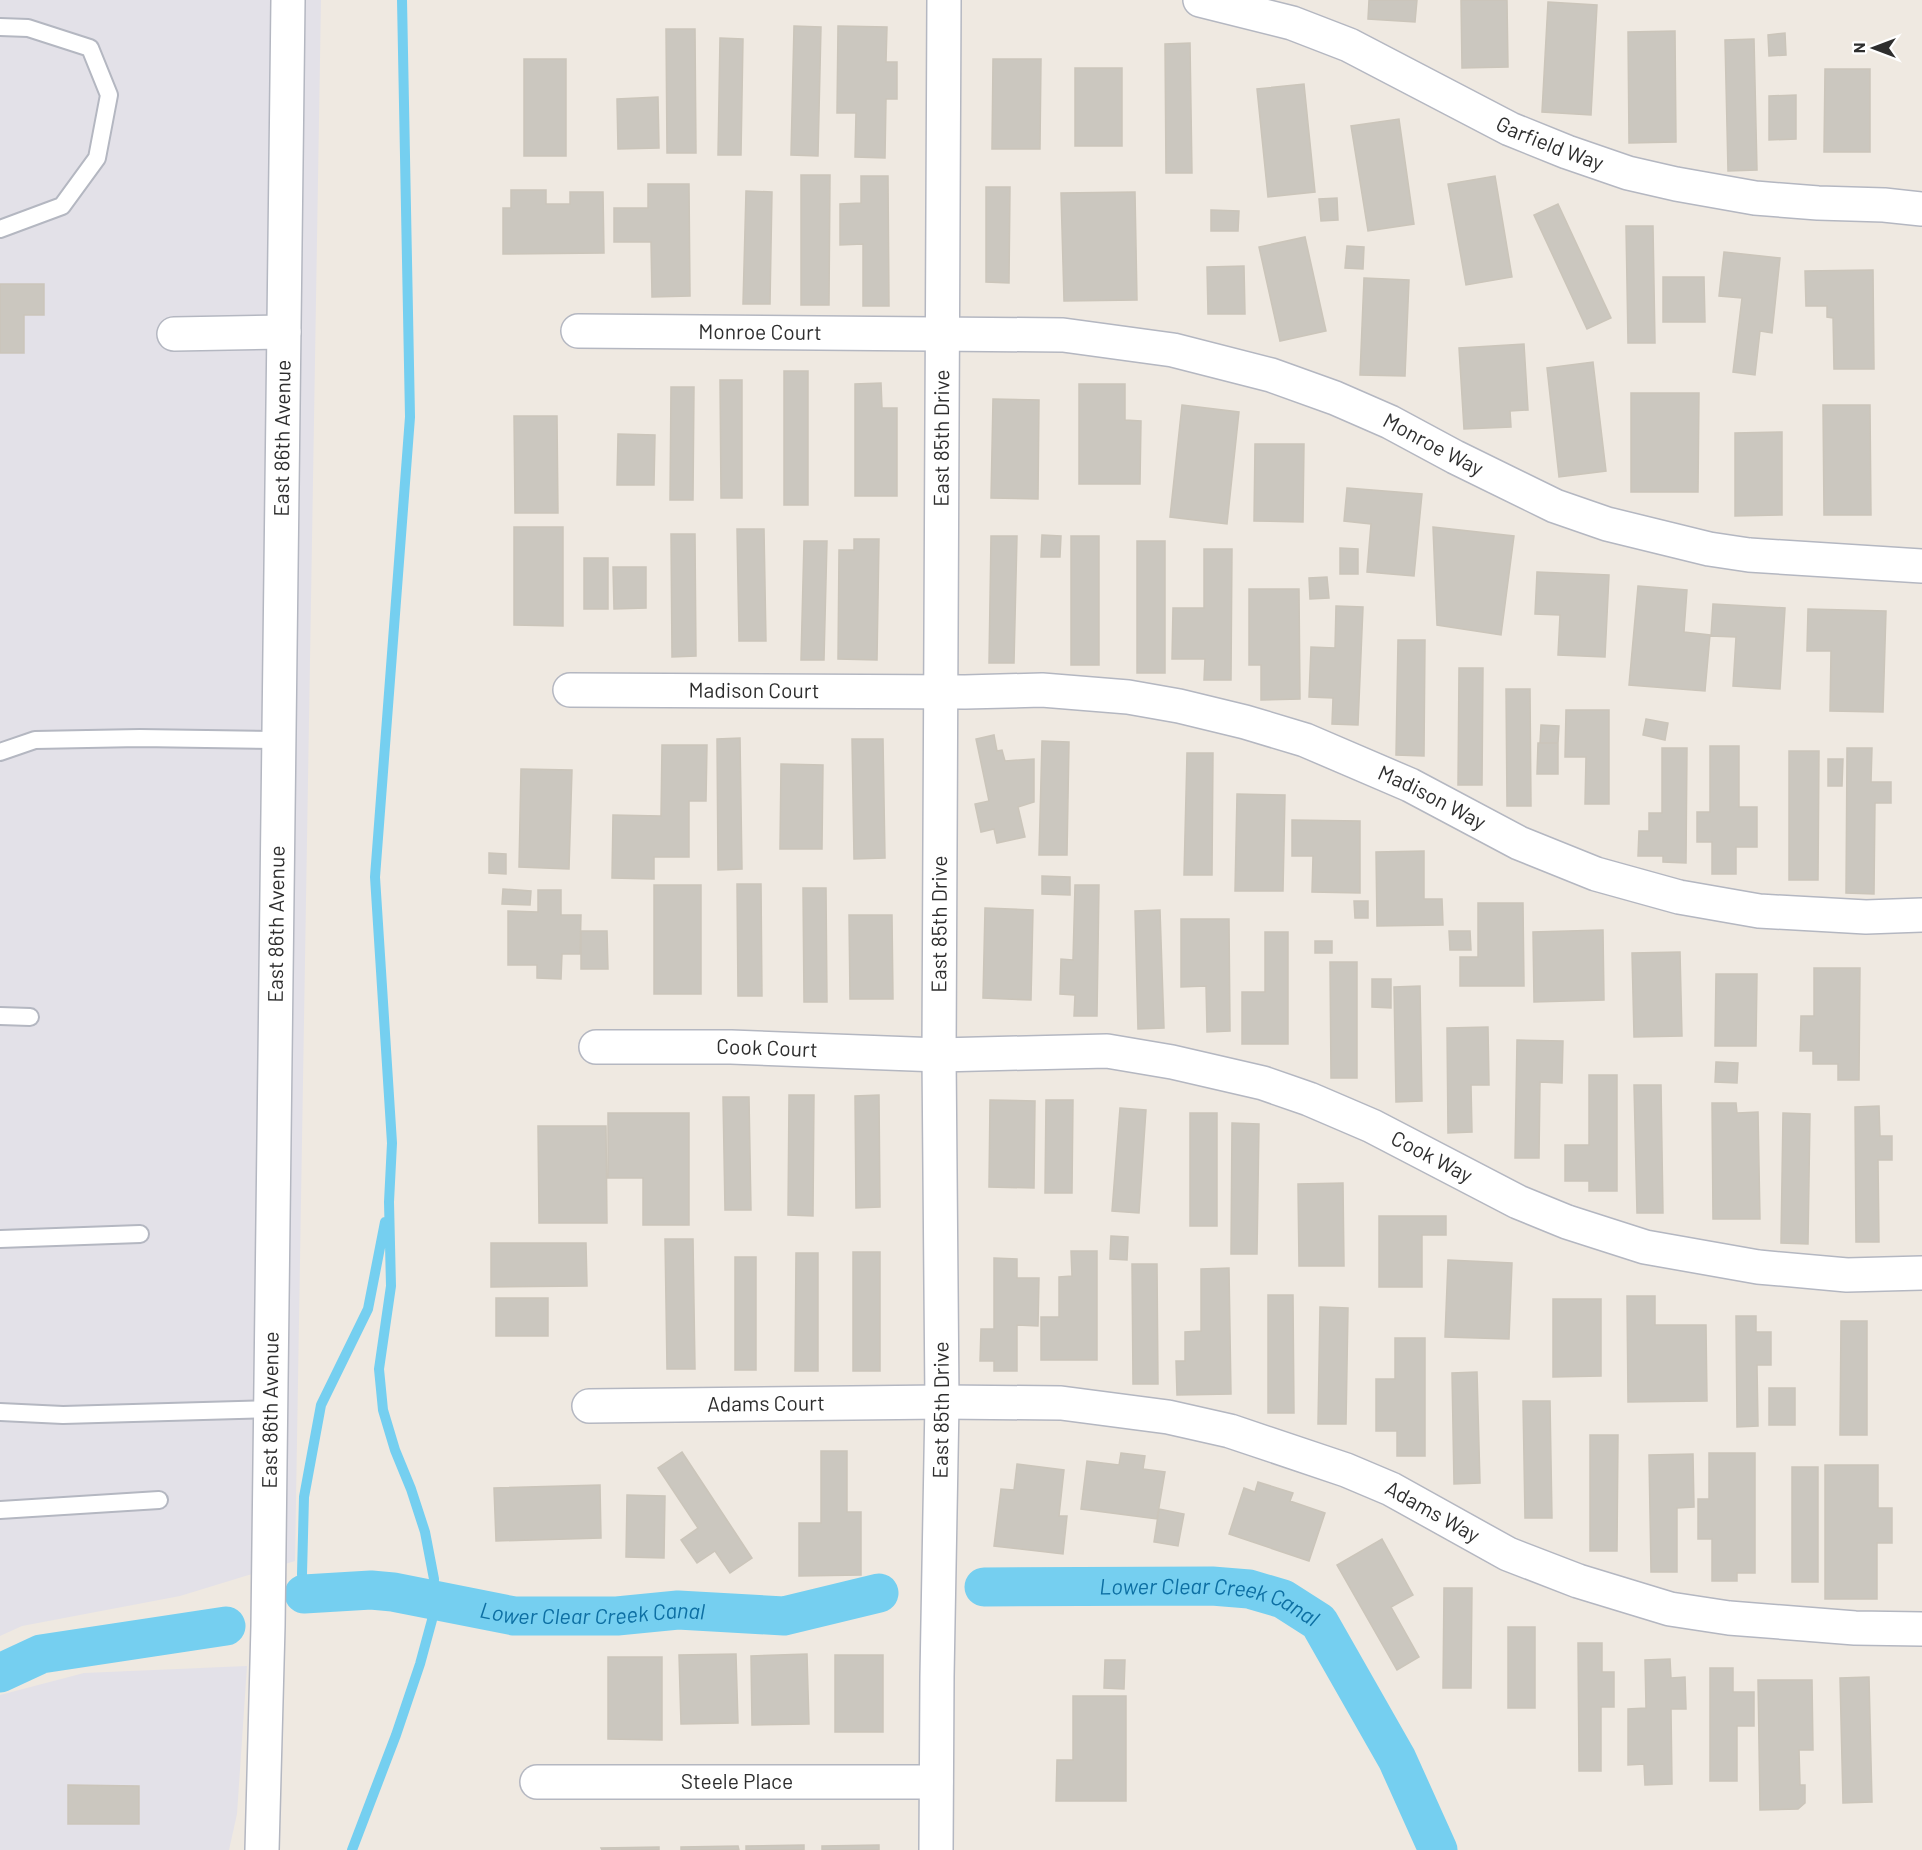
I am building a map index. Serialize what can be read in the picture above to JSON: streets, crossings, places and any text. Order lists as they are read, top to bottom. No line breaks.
{"streets":{"street":["Garfield Way","Monroe Court","East 86th Avenue","East 85th Drive","Monroe Way","Madison Court","Madison Way","Cook Court","Cook Way","Adams Court","Adams Way","Steele Place"]},"crossings":[["Monroe Court","East 85th Drive"],["Monroe Court","Monroe Way"],["East 85th Drive","Monroe Way"],["East 85th Drive","Madison Court"],["East 85th Drive","Madison Way"],["East 85th Drive","Cook Court"],["East 85th Drive","Cook Way"],["East 85th Drive","Adams Court"],["East 85th Drive","Adams Way"],["East 85th Drive","Steele Place"],["Madison Court","Madison Way"],["Cook Court","Cook Way"],["Adams Court","Adams Way"]],"water":["Lower Clear Creek Canal"],"north":"left"}
